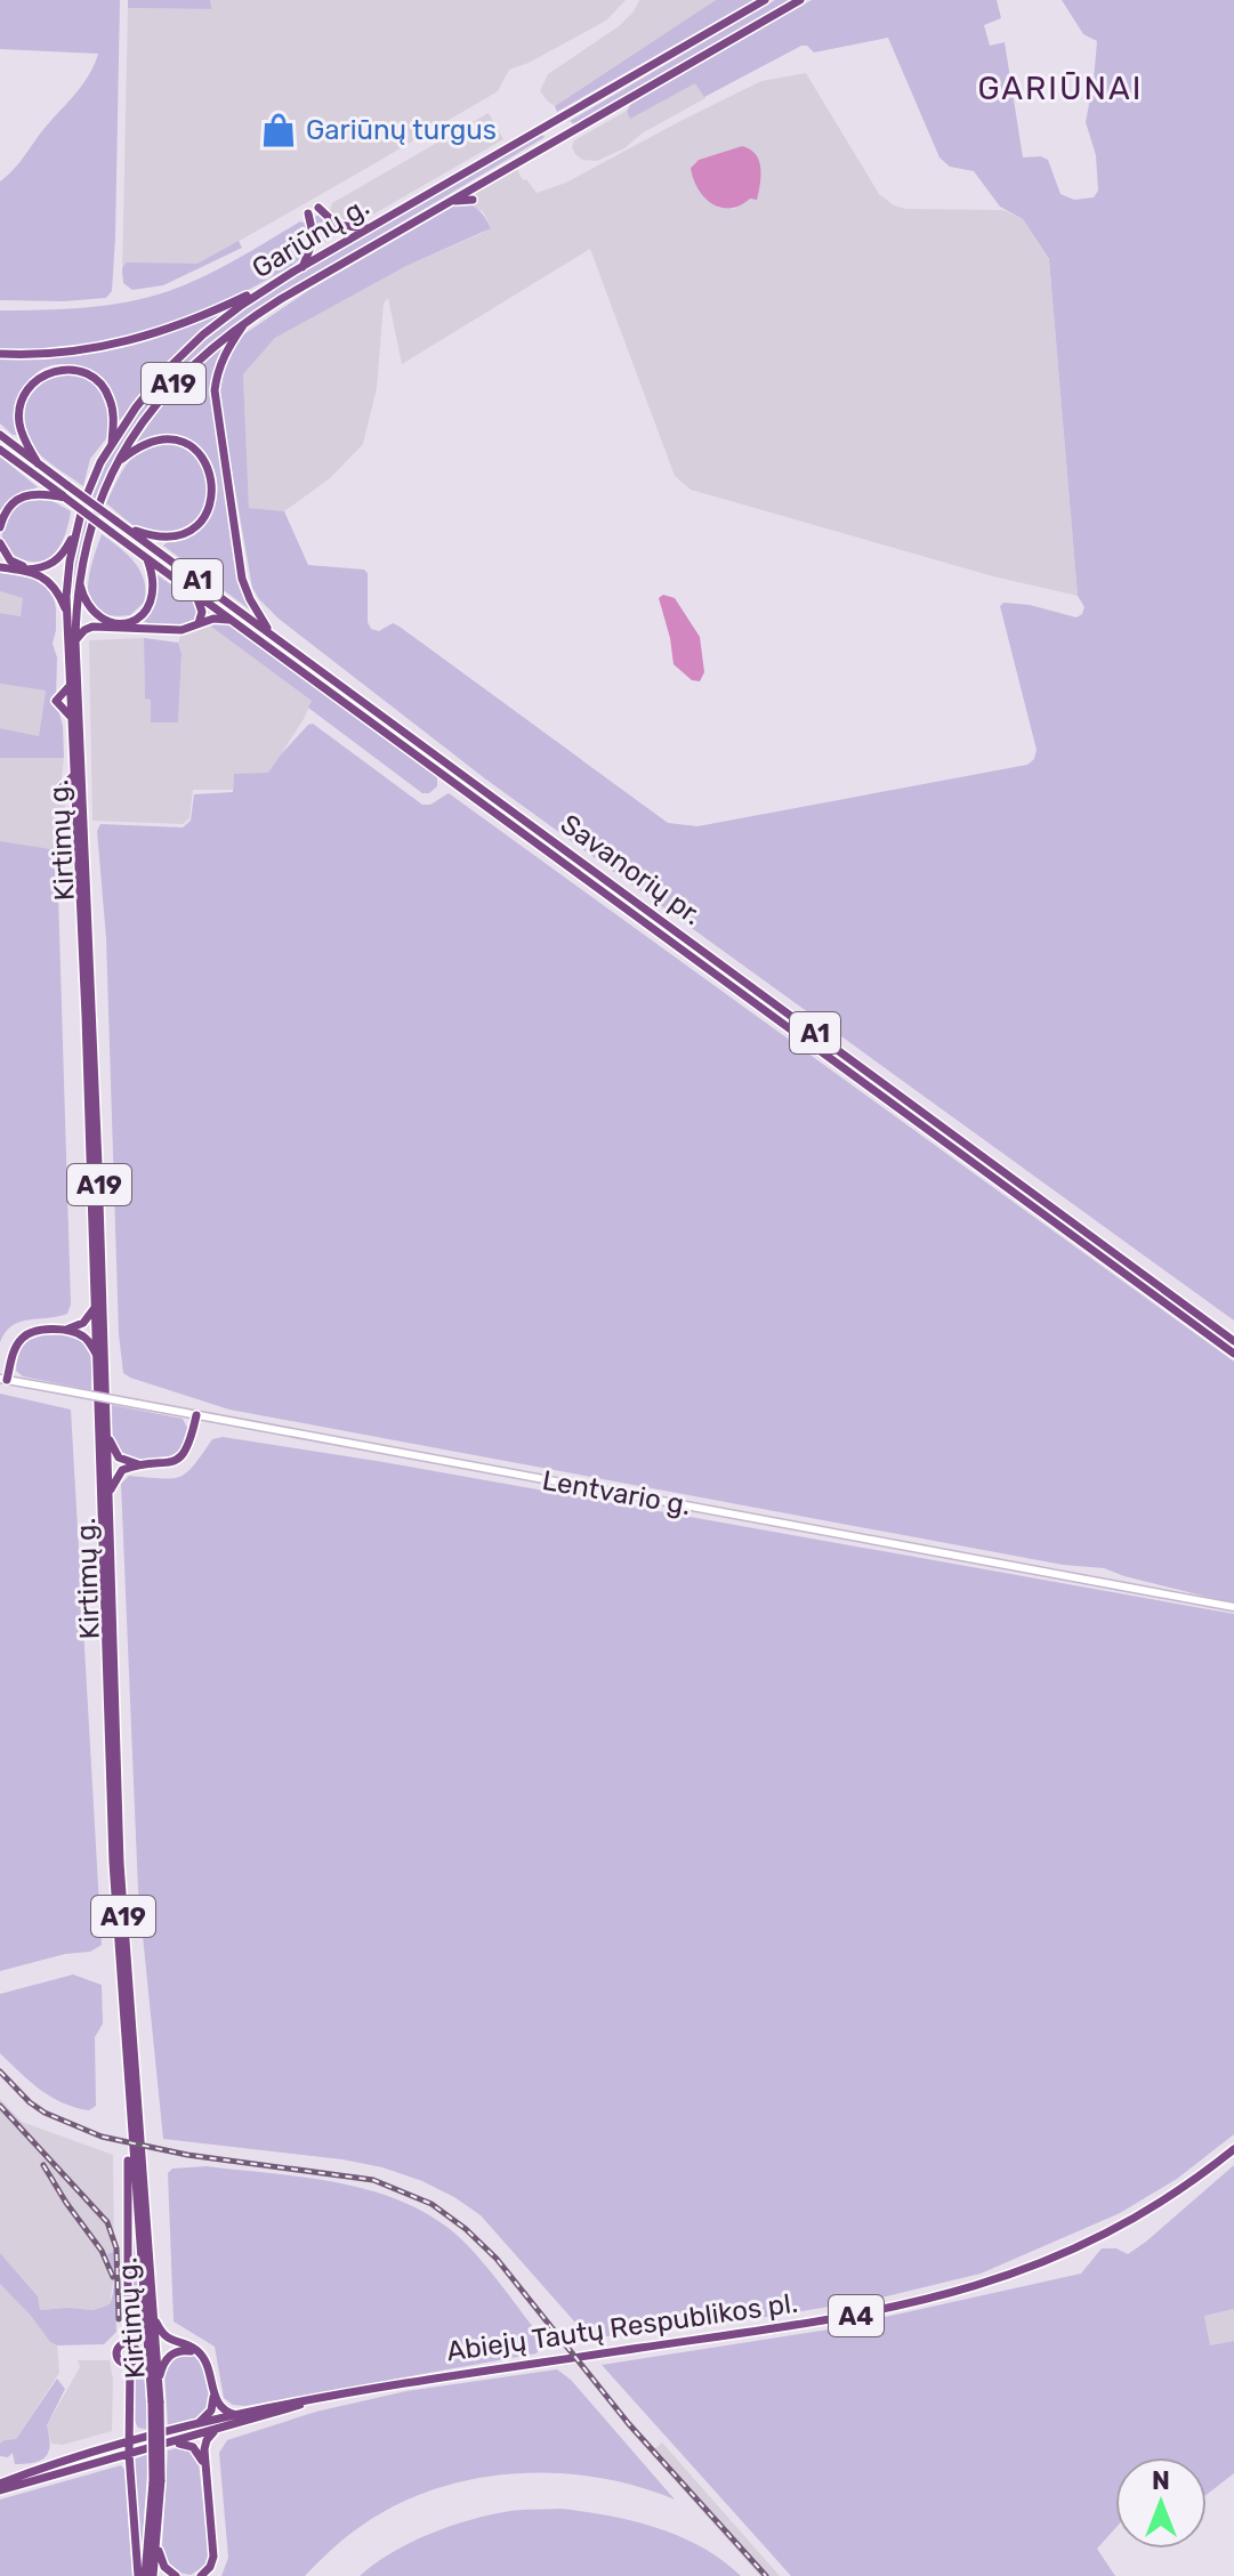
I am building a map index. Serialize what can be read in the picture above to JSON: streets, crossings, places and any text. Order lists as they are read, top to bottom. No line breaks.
{"streets":{"highway":["Gariūnų g.","A19","A1","Kirtimų g.","Savanorių pr.","A4","Abiejų Tautų Respublikos pl."],"main road":["Lentvario g."]},"crossings":[["Gariūnų g.","Kirtimų g."]],"districts":["GARIŪNAI"],"places":{"shop":["Gariūnų turgus"]},"north":"top"}
